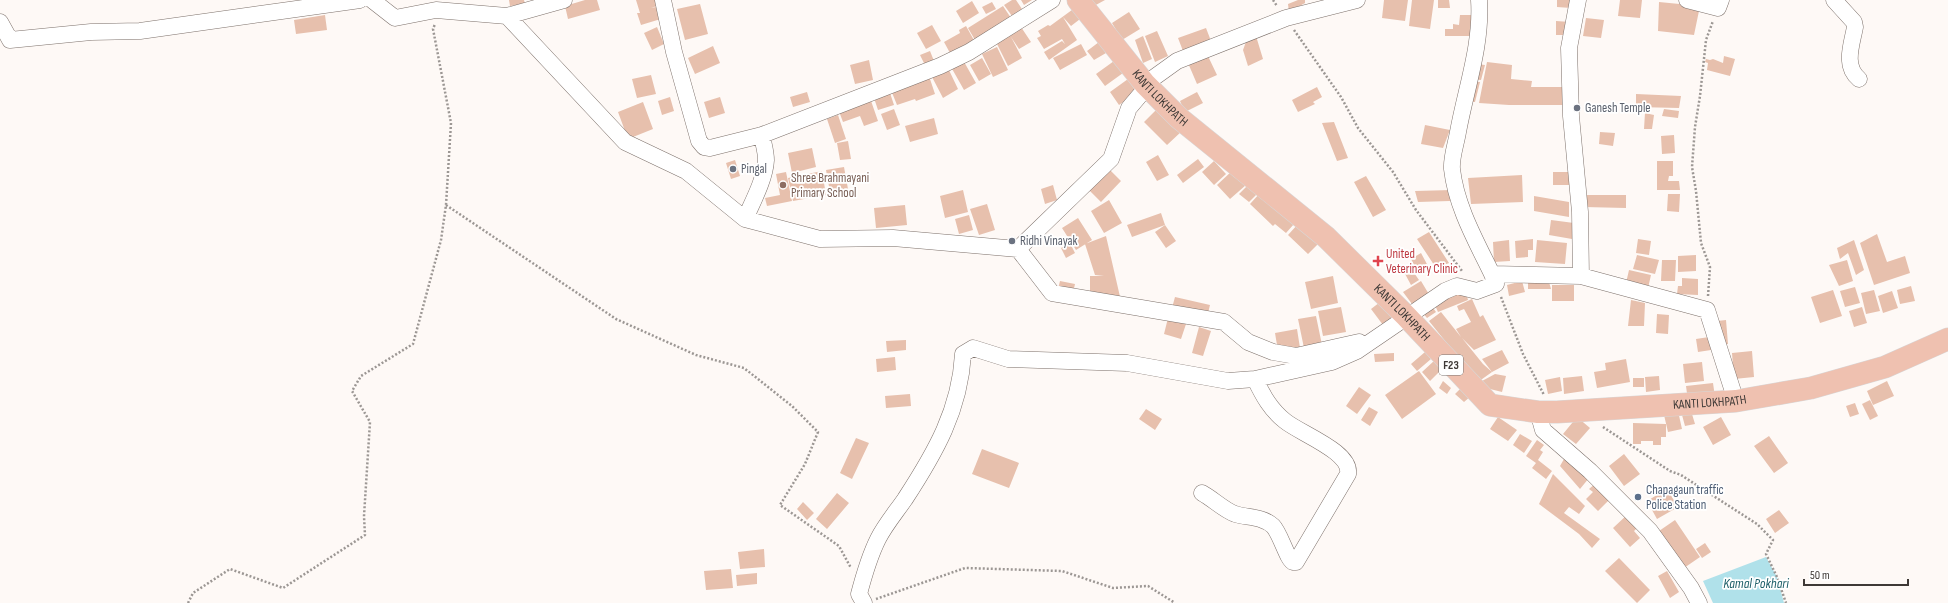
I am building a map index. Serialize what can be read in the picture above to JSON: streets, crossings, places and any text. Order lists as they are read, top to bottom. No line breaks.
{"streets":{"main road":["KANTI LOKHPATH","F23"]},"water":["Kamal Pokhari"],"places":{"other":["Ganesh Temple","Pingal","Shree Brahmayani Primary School","Ridhi Vinayak","Chapagaun traffic Police Station"],"health":["United Veterinary Clinic"]},"scale_bar":"50 m"}
